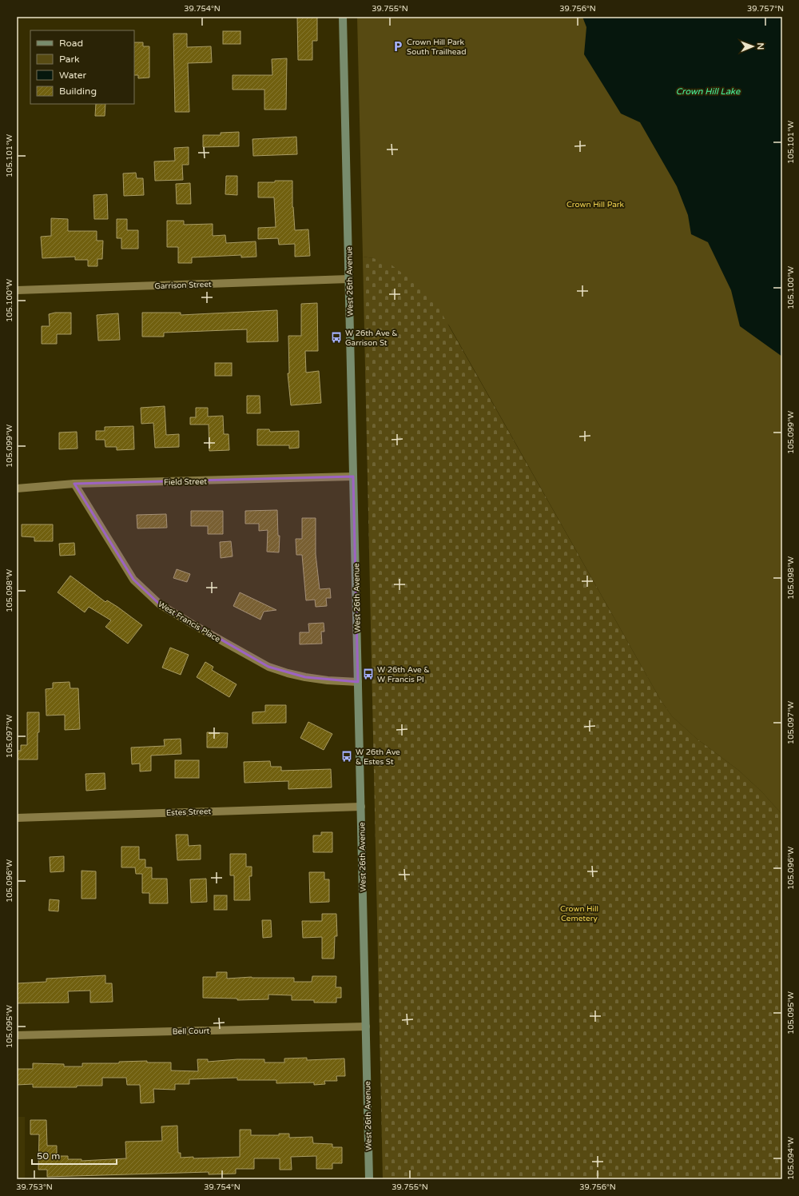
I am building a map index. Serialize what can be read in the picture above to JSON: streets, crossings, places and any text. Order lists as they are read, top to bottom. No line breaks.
{"streets":{"street":["West 26th Avenue","Garrison Street","Field Street","West Francis Place","Estes Street","Bell Court"]},"crossings":[["West 26th Avenue","Garrison Street"],["West 26th Avenue","Field Street"],["West 26th Avenue","West Francis Place"],["West 26th Avenue","Estes Street"],["West 26th Avenue","Bell Court"],["Field Street","West Francis Place"]],"water":["Crown Hill Lake"],"parks":["Crown Hill Park","Crown Hill Cemetery"],"places":{"parking":["Crown Hill Park South Trailhead"],"bus stop":["W 26th Ave & Garrison St","W 26th Ave & W Francis Pl","W 26th Ave & Estes St"]},"legend":["Road","Park","Water","Building"],"scale_bar":"50 m","north":"right","coordinates":["39.754°N","39.755°N","39.756°N","39.757°N","105.101°W","105.100°W","105.099°W","105.098°W","105.097°W","105.096°W","105.095°W","105.094°W","39.753°N"]}
